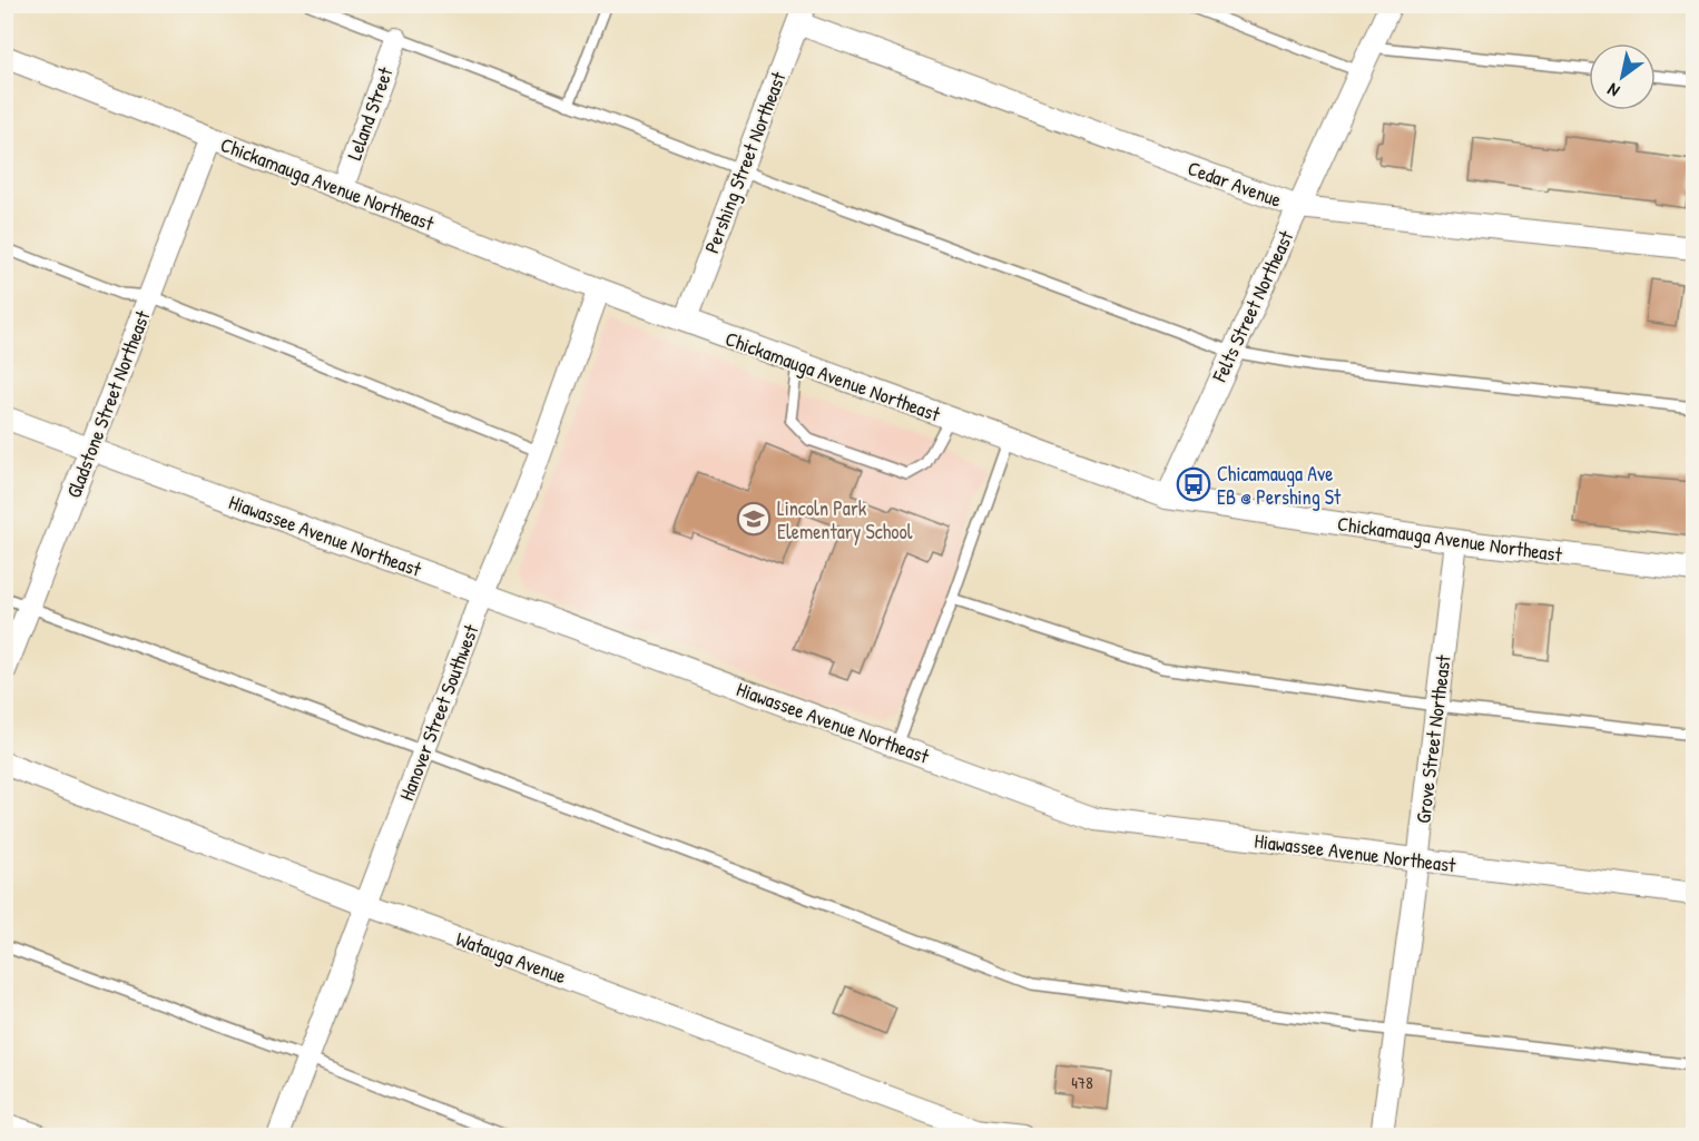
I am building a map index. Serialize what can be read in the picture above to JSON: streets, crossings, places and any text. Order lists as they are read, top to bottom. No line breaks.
{"streets":{"street":["Leland Street","Pershing Street Northeast","Chickamauga Avenue Northeast","Cedar Avenue","Felts Street Northeast","Gladstone Street Northeast","Hiawassee Avenue Northeast","Hanover Street Southwest","Grove Street Northeast","Watauga Avenue"]},"crossings":[["Leland Street","Chickamauga Avenue Northeast"],["Pershing Street Northeast","Chickamauga Avenue Northeast"],["Pershing Street Northeast","Cedar Avenue"],["Chickamauga Avenue Northeast","Felts Street Northeast"],["Chickamauga Avenue Northeast","Gladstone Street Northeast"],["Chickamauga Avenue Northeast","Hanover Street Southwest"],["Chickamauga Avenue Northeast","Grove Street Northeast"],["Cedar Avenue","Felts Street Northeast"],["Gladstone Street Northeast","Hiawassee Avenue Northeast"],["Hiawassee Avenue Northeast","Hanover Street Southwest"],["Hiawassee Avenue Northeast","Grove Street Northeast"],["Hanover Street Southwest","Watauga Avenue"]],"places":{"bus stop":["Chicamauga Ave EB @ Pershing St"],"school or university":["Lincoln Park Elementary School"]},"house_numbers":["478"],"north":"bottom left"}
